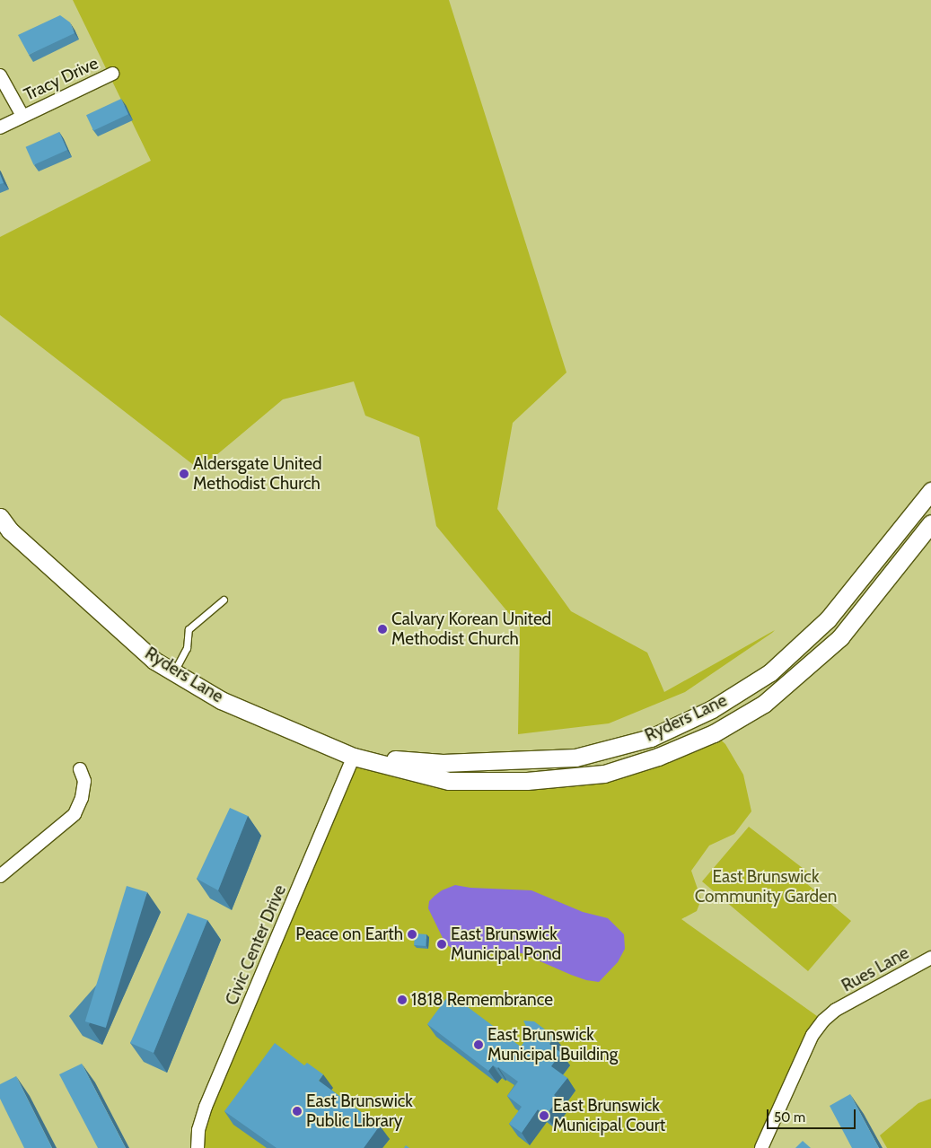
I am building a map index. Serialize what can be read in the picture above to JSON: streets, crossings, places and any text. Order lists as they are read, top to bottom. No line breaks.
{"streets":{"main road":["Ryders Lane"],"street":["Tracy Drive","Civic Center Drive","Rues Lane"]},"crossings":[["Ryders Lane","Civic Center Drive"]],"parks":["East Brunswick Community Garden"],"places":["Aldersgate United Methodist Church","Calvary Korean United Methodist Church","Peace on Earth","East Brunswick Municipal Pond","1818 Remembrance","East Brunswick Municipal Building","East Brunswick Public Library","East Brunswick Municipal Court"],"scale_bar":"50 m"}
